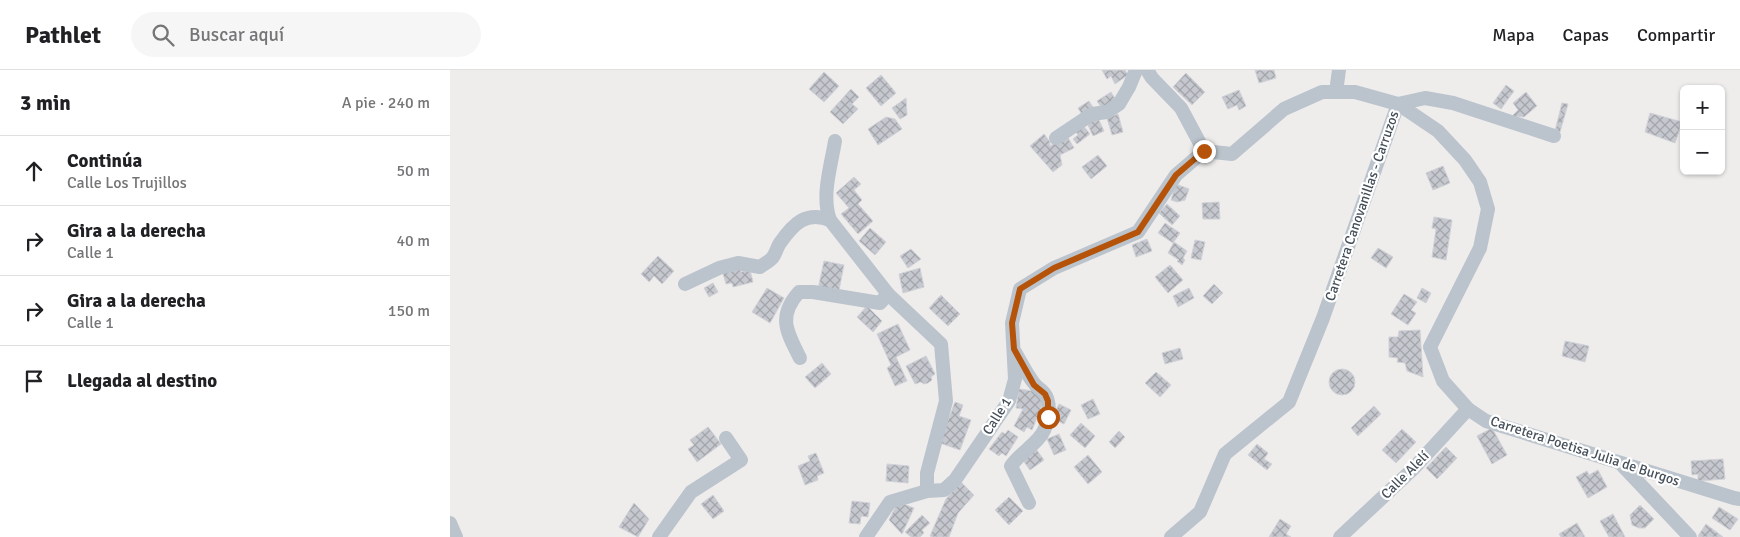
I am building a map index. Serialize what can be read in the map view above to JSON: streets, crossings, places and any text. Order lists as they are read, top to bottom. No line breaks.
{"streets":{"street":["Carretera Canovanillas - Carruzos","Calle 1","Carretera Poetisa Julia de Burgos","Calle Alelí"]},"crossings":[["Carretera Canovanillas - Carruzos","Calle 1"],["Carretera Canovanillas - Carruzos","Carretera Poetisa Julia de Burgos"],["Carretera Poetisa Julia de Burgos","Calle Alelí"]],"page":{"header":"Pathlet","search":"Buscar aquí","nav":["Mapa","Capas","Compartir"],"heading":["3 min","A pie · 240 m"],"map_buttons":["+","−"],"list":[["Continúa","Calle Los Trujillos","50 m"],["Gira a la derecha","Calle 1","40 m"],["Gira a la derecha","Calle 1","150 m"],"Llegada al destino"]}}
